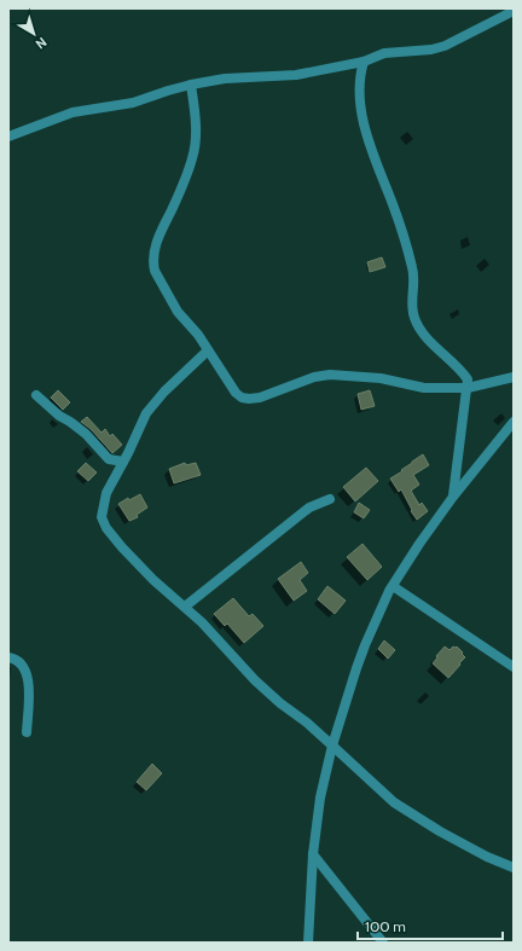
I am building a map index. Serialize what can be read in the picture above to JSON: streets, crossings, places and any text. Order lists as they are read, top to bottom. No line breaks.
{"scale_bar":"100 m","north":"bottom right"}
